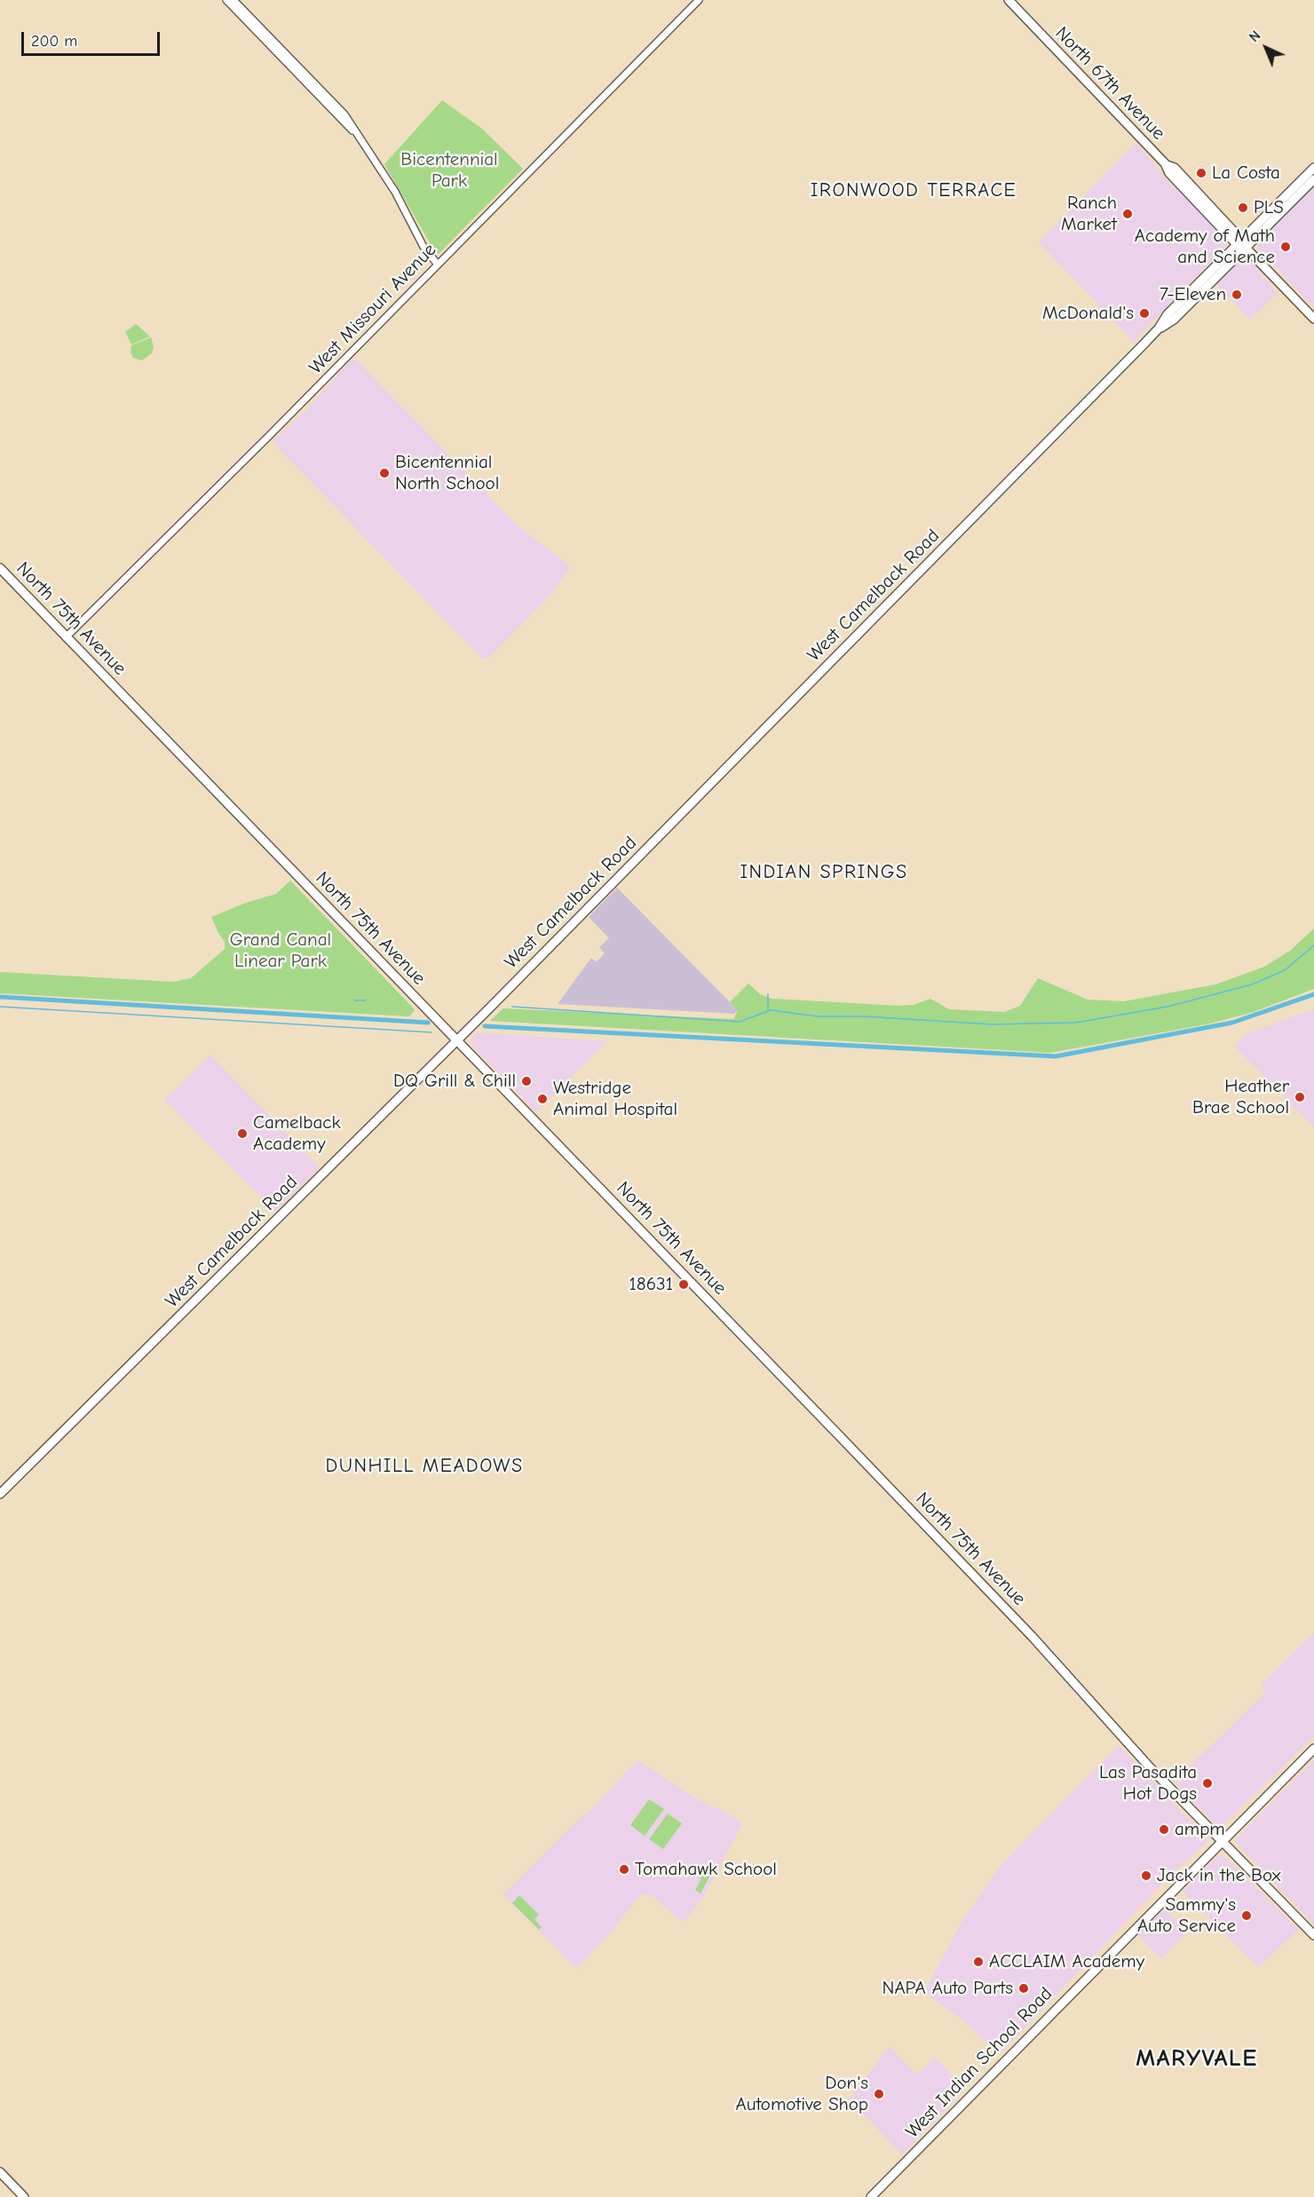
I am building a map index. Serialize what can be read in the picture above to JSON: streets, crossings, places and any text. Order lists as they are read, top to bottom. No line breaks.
{"streets":{"main road":["North 67th Avenue","West Camelback Road","North 75th Avenue","West Indian School Road"],"street":["West Missouri Avenue"]},"crossings":[["North 67th Avenue","West Camelback Road"],["West Missouri Avenue","North 75th Avenue"],["West Camelback Road","North 75th Avenue"],["North 75th Avenue","West Indian School Road"]],"districts":["IRONWOOD TERRACE","INDIAN SPRINGS","DUNHILL MEADOWS","MARYVALE"],"parks":["Bicentennial Park","Grand Canal Linear Park"],"places":["La Costa","PLS","Ranch Market","Academy of Math and Science","7-Eleven","McDonald's","Bicentennial North School","DQ Grill & Chill","Heather Brae School","Westridge Animal Hospital","Camelback Academy","18631","Las Pasadita Hot Dogs","ampm","Tomahawk School","Jack in the Box","Sammy's Auto Service","ACCLAIM Academy","NAPA Auto Parts","Don's Automotive Shop"],"scale_bar":"200 m","north":"top left"}
